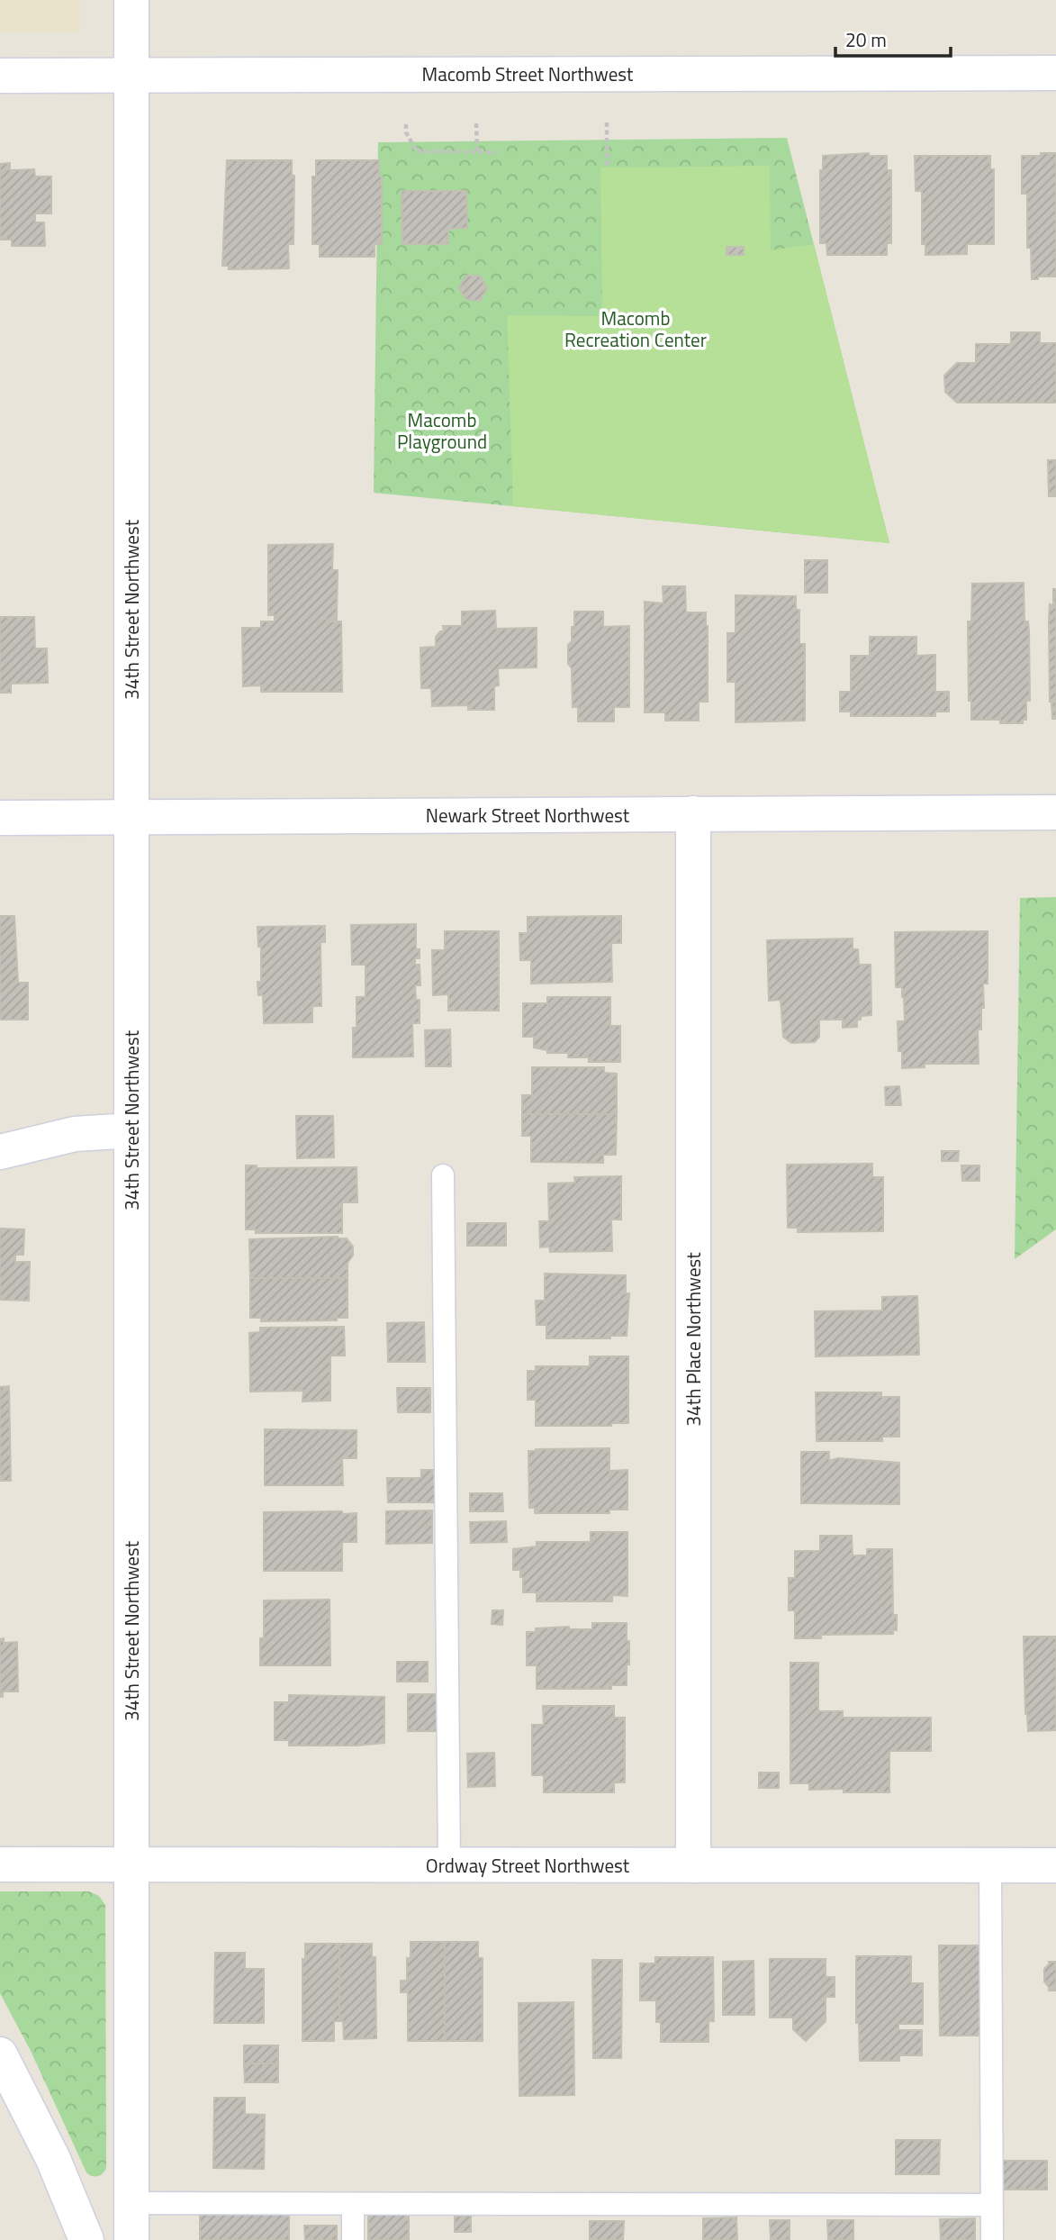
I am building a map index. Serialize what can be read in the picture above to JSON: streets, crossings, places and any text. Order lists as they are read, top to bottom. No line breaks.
{"streets":{"street":["Macomb Street Northwest","34th Street Northwest","Newark Street Northwest","34th Place Northwest","Ordway Street Northwest"]},"crossings":[["Macomb Street Northwest","34th Street Northwest"],["34th Street Northwest","Newark Street Northwest"],["34th Street Northwest","Ordway Street Northwest"],["Newark Street Northwest","34th Place Northwest"],["34th Place Northwest","Ordway Street Northwest"]],"parks":["Macomb Recreation Center","Macomb Playground"],"scale_bar":"20 m"}
